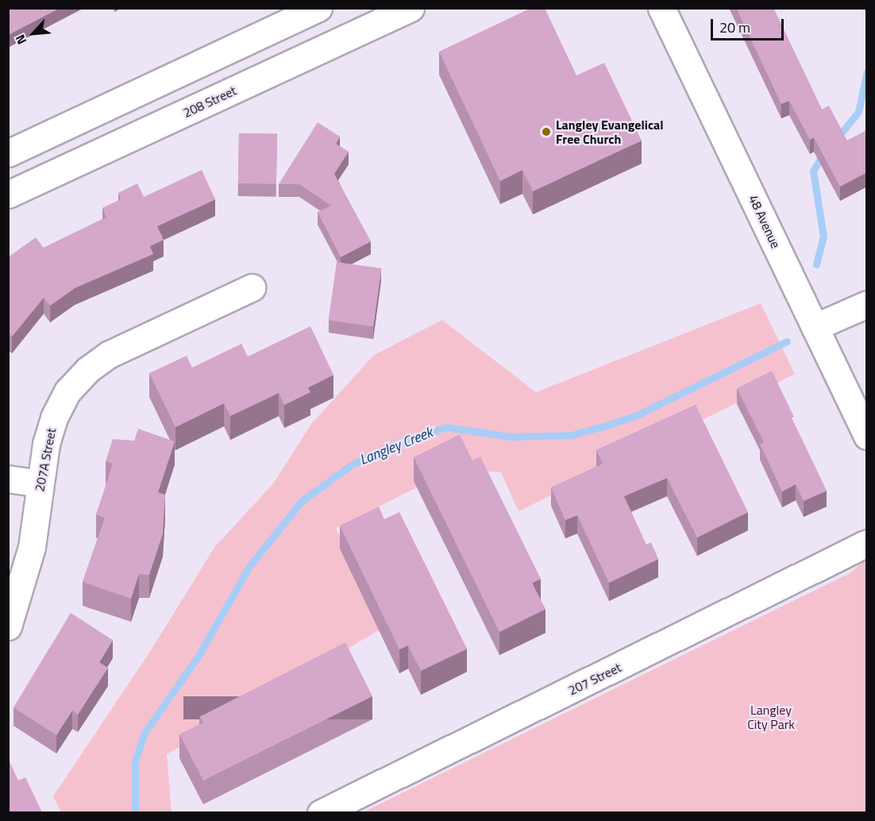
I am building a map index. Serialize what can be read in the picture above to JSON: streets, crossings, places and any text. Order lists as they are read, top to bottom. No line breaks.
{"streets":{"street":["208 Street","48 Avenue","207A Street","207 Street"]},"water":["Langley Creek"],"parks":["Langley City Park"],"places":["Langley Evangelical Free Church"],"scale_bar":"20 m","north":"bottom left"}
